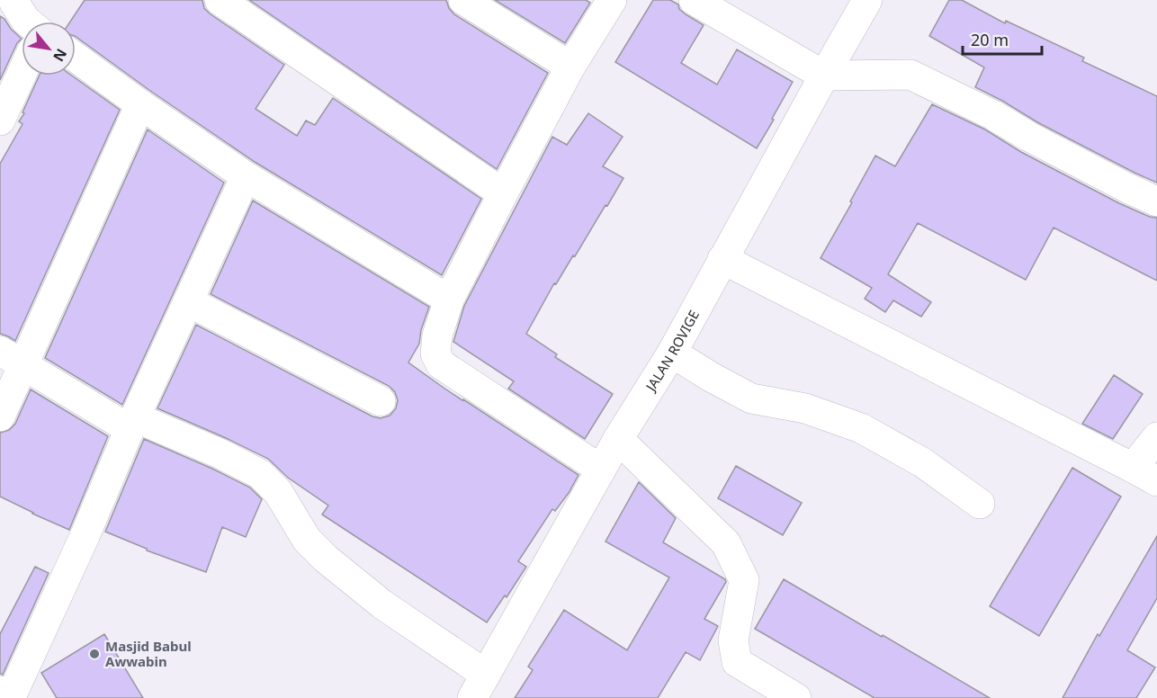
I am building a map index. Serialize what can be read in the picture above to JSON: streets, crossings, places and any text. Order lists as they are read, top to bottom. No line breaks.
{"streets":{"street":["JALAN ROVIGE"]},"places":["Masjid Babul Awwabin"],"scale_bar":"20 m","north":"bottom right"}
